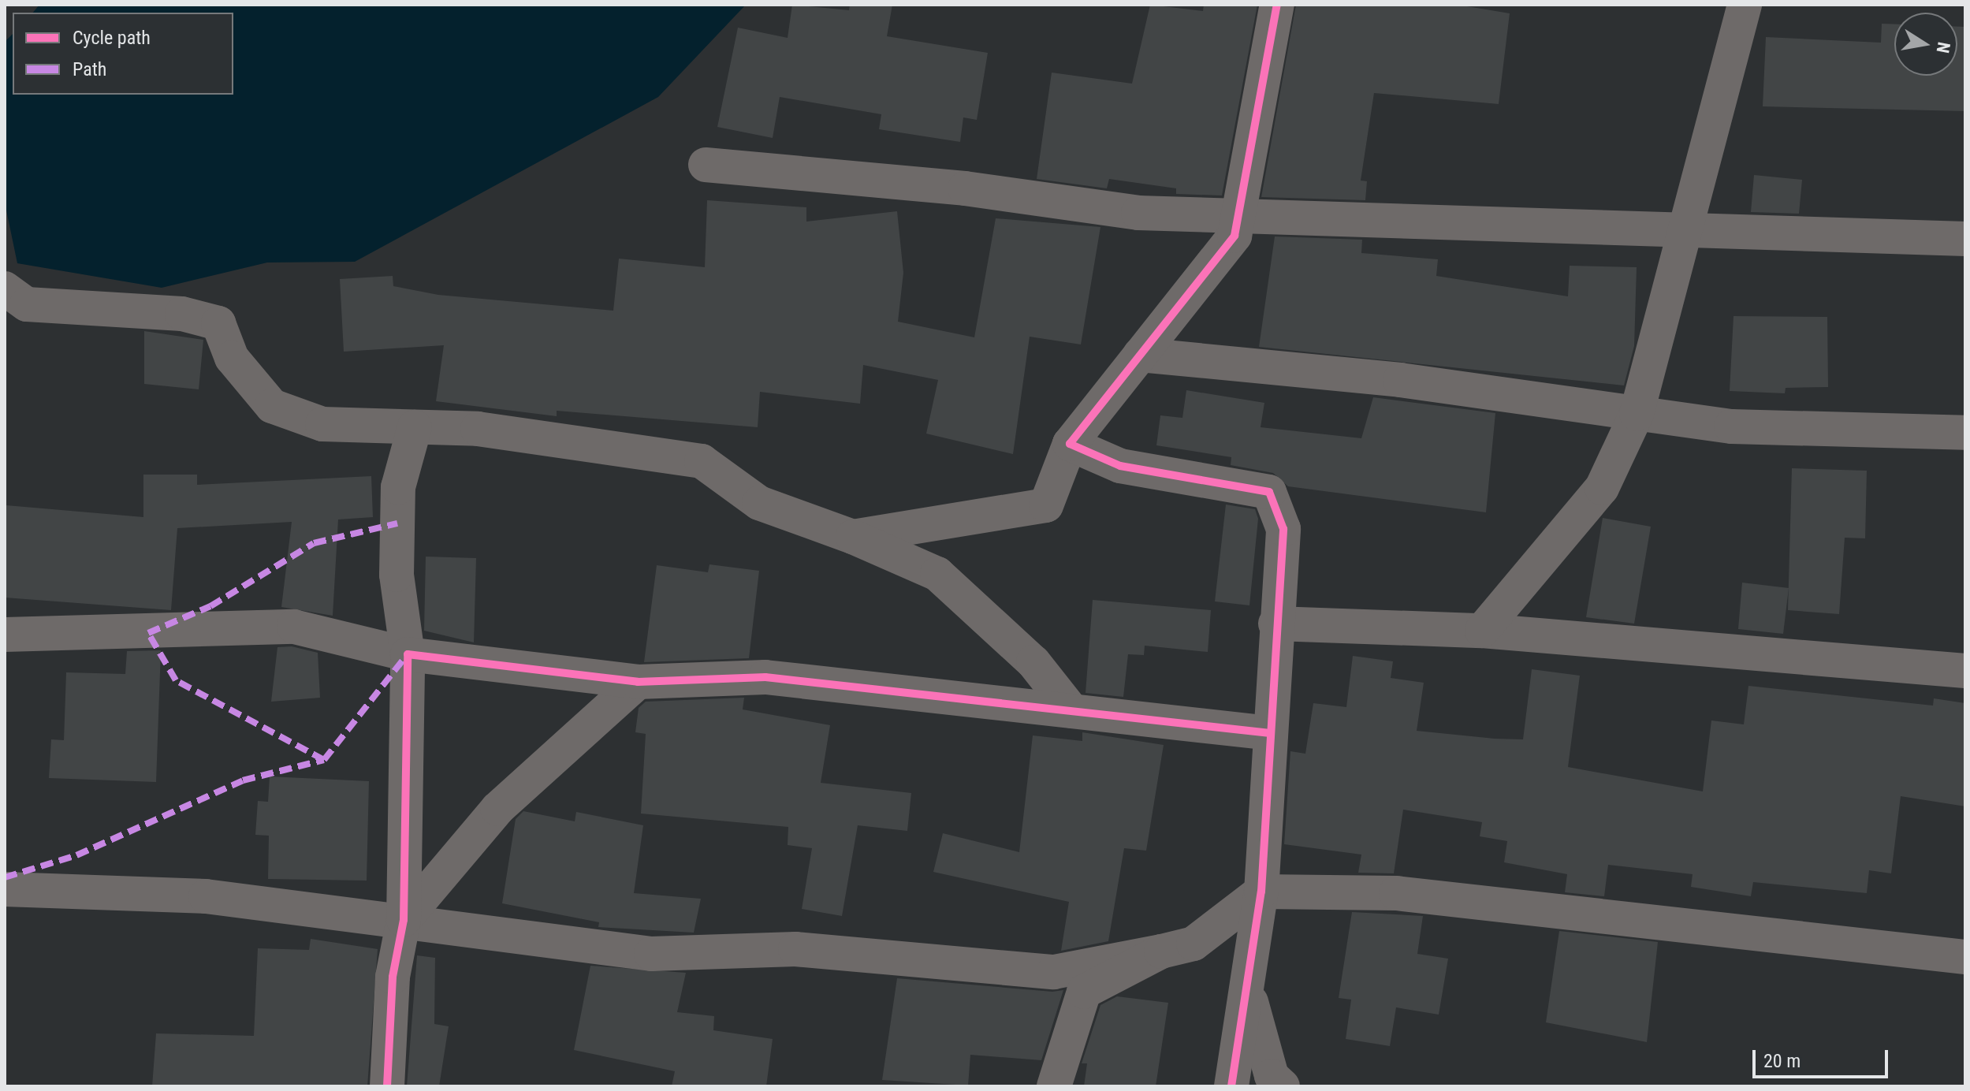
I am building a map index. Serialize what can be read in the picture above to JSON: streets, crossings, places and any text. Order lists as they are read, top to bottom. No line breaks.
{"legend":["Cycle path","Path"],"scale_bar":"20 m","north":"right"}
